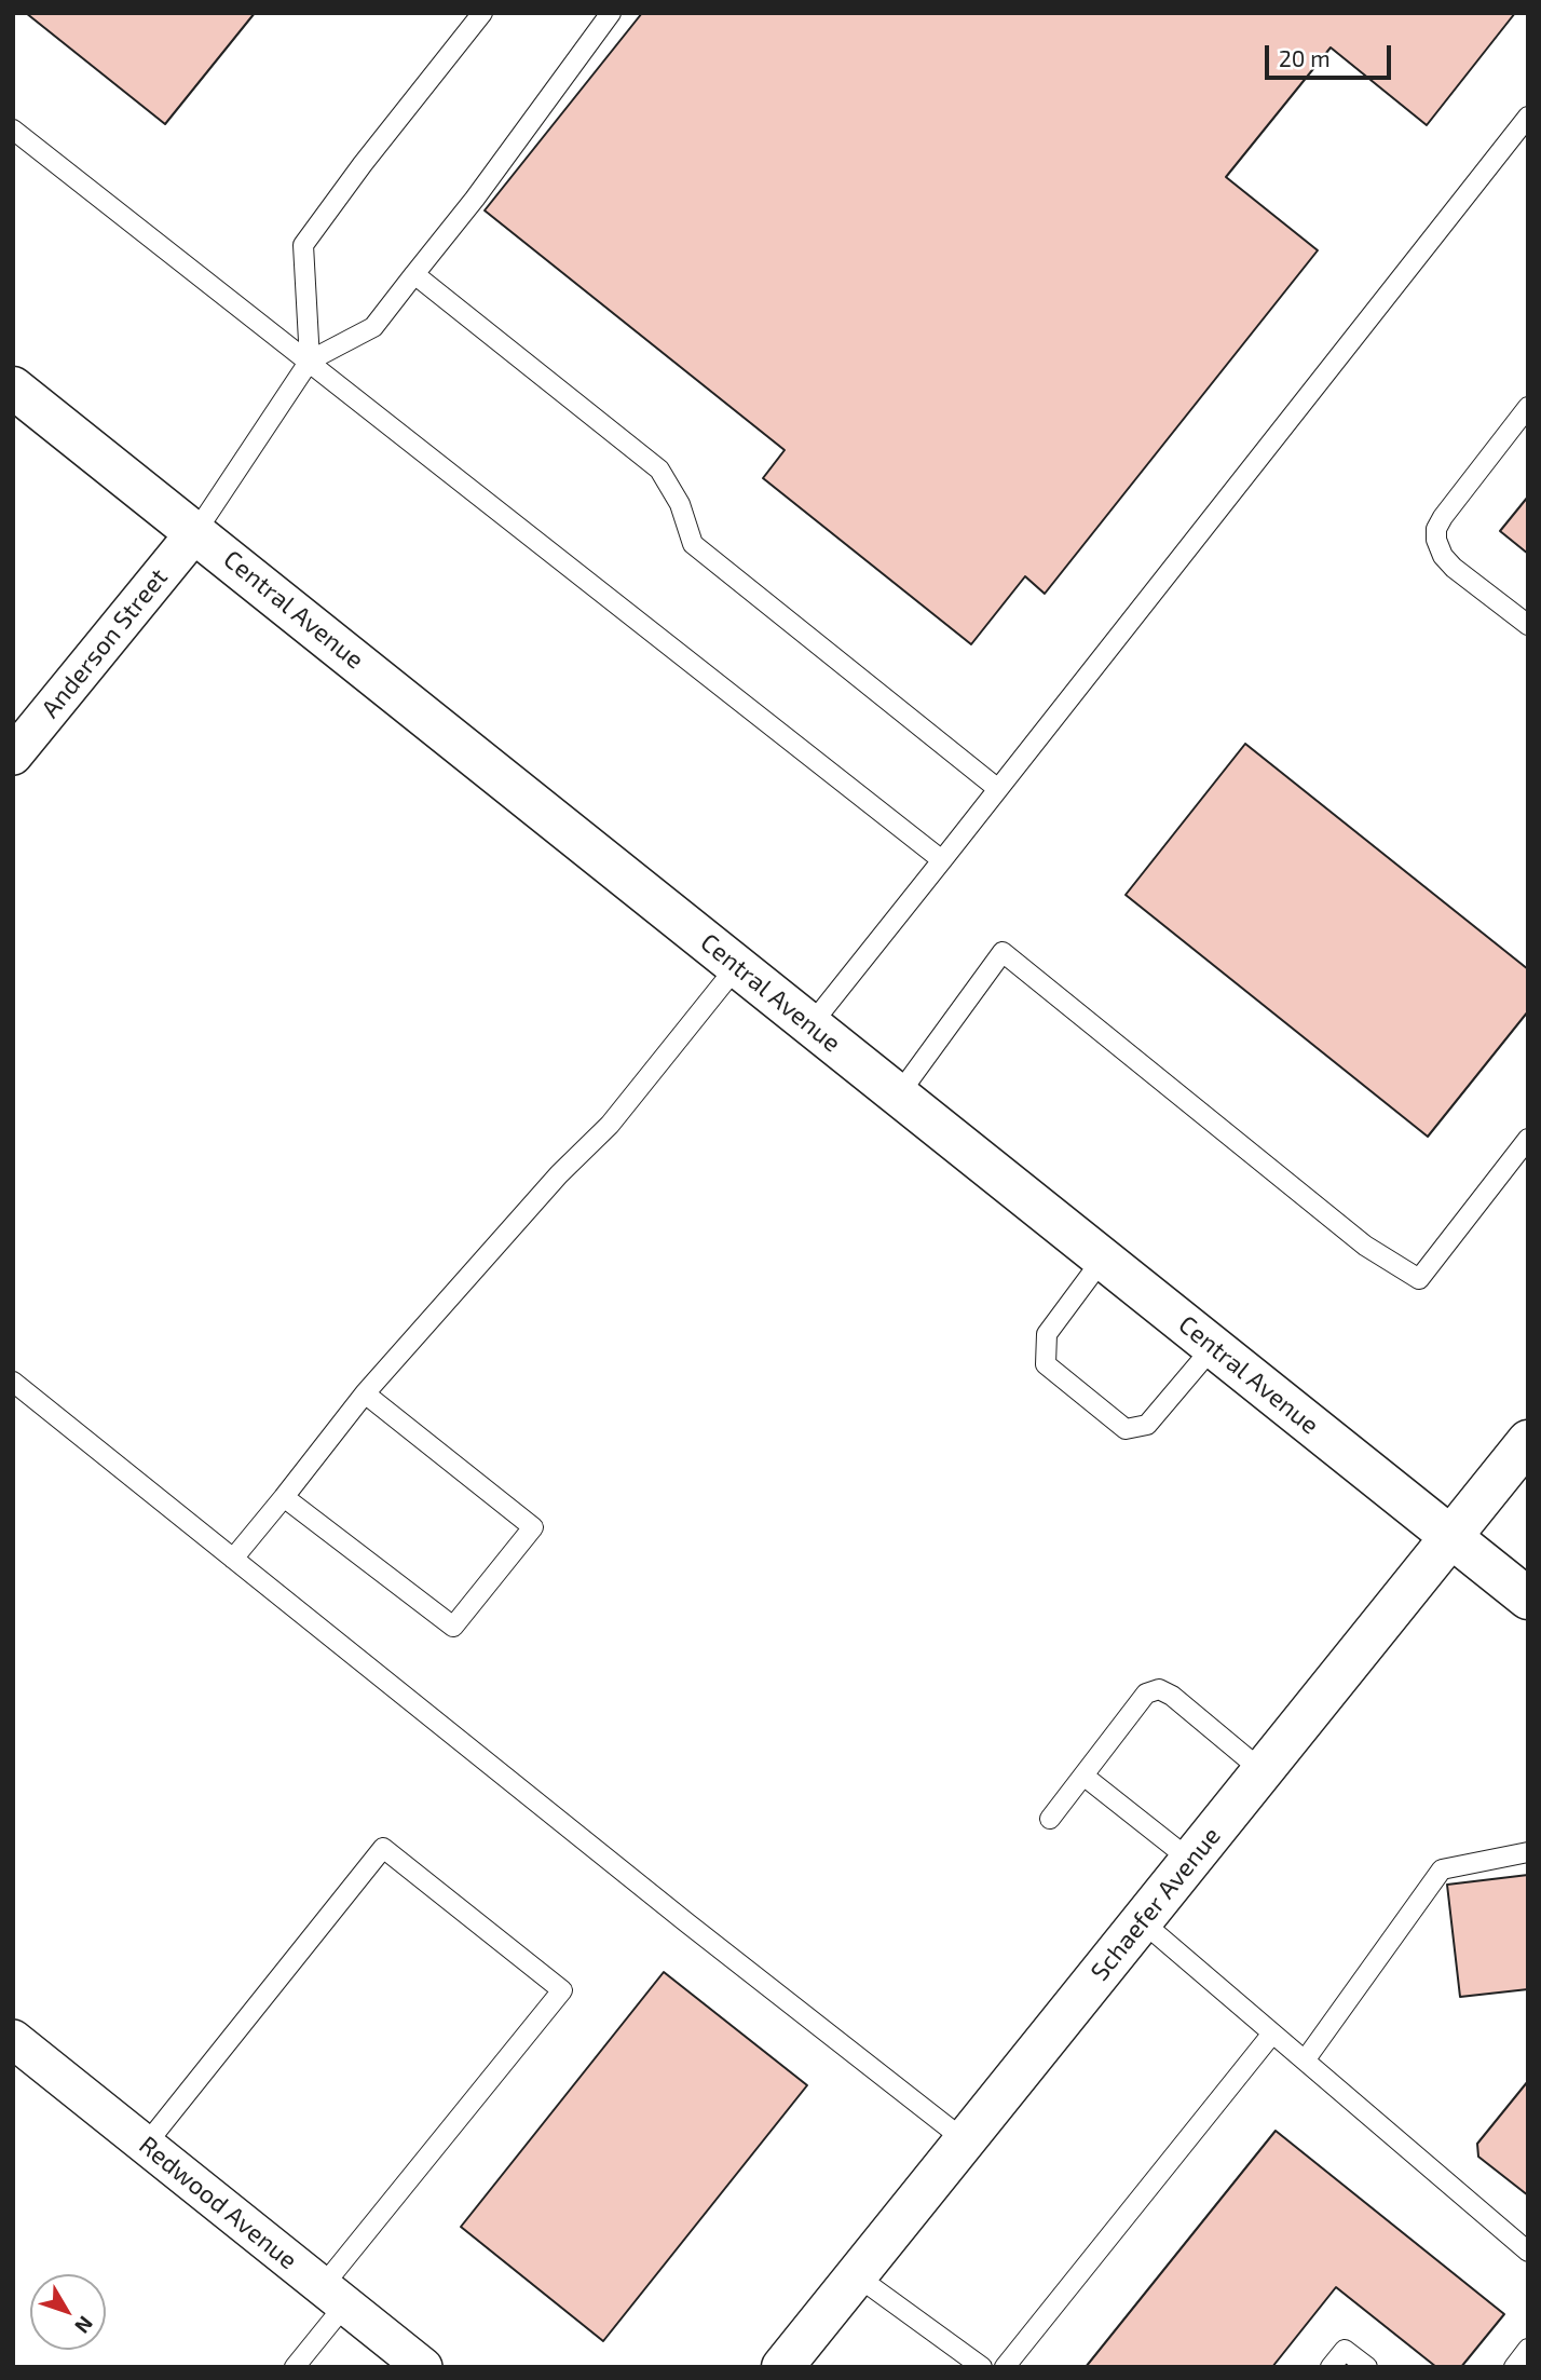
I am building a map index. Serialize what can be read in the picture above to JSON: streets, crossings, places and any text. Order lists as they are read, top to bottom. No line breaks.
{"streets":{"main road":["Central Avenue","Schaefer Avenue"],"street":["Anderson Street","Redwood Avenue"]},"crossings":[["Central Avenue","Anderson Street"],["Central Avenue","Schaefer Avenue"]],"scale_bar":"20 m","north":"bottom right"}
